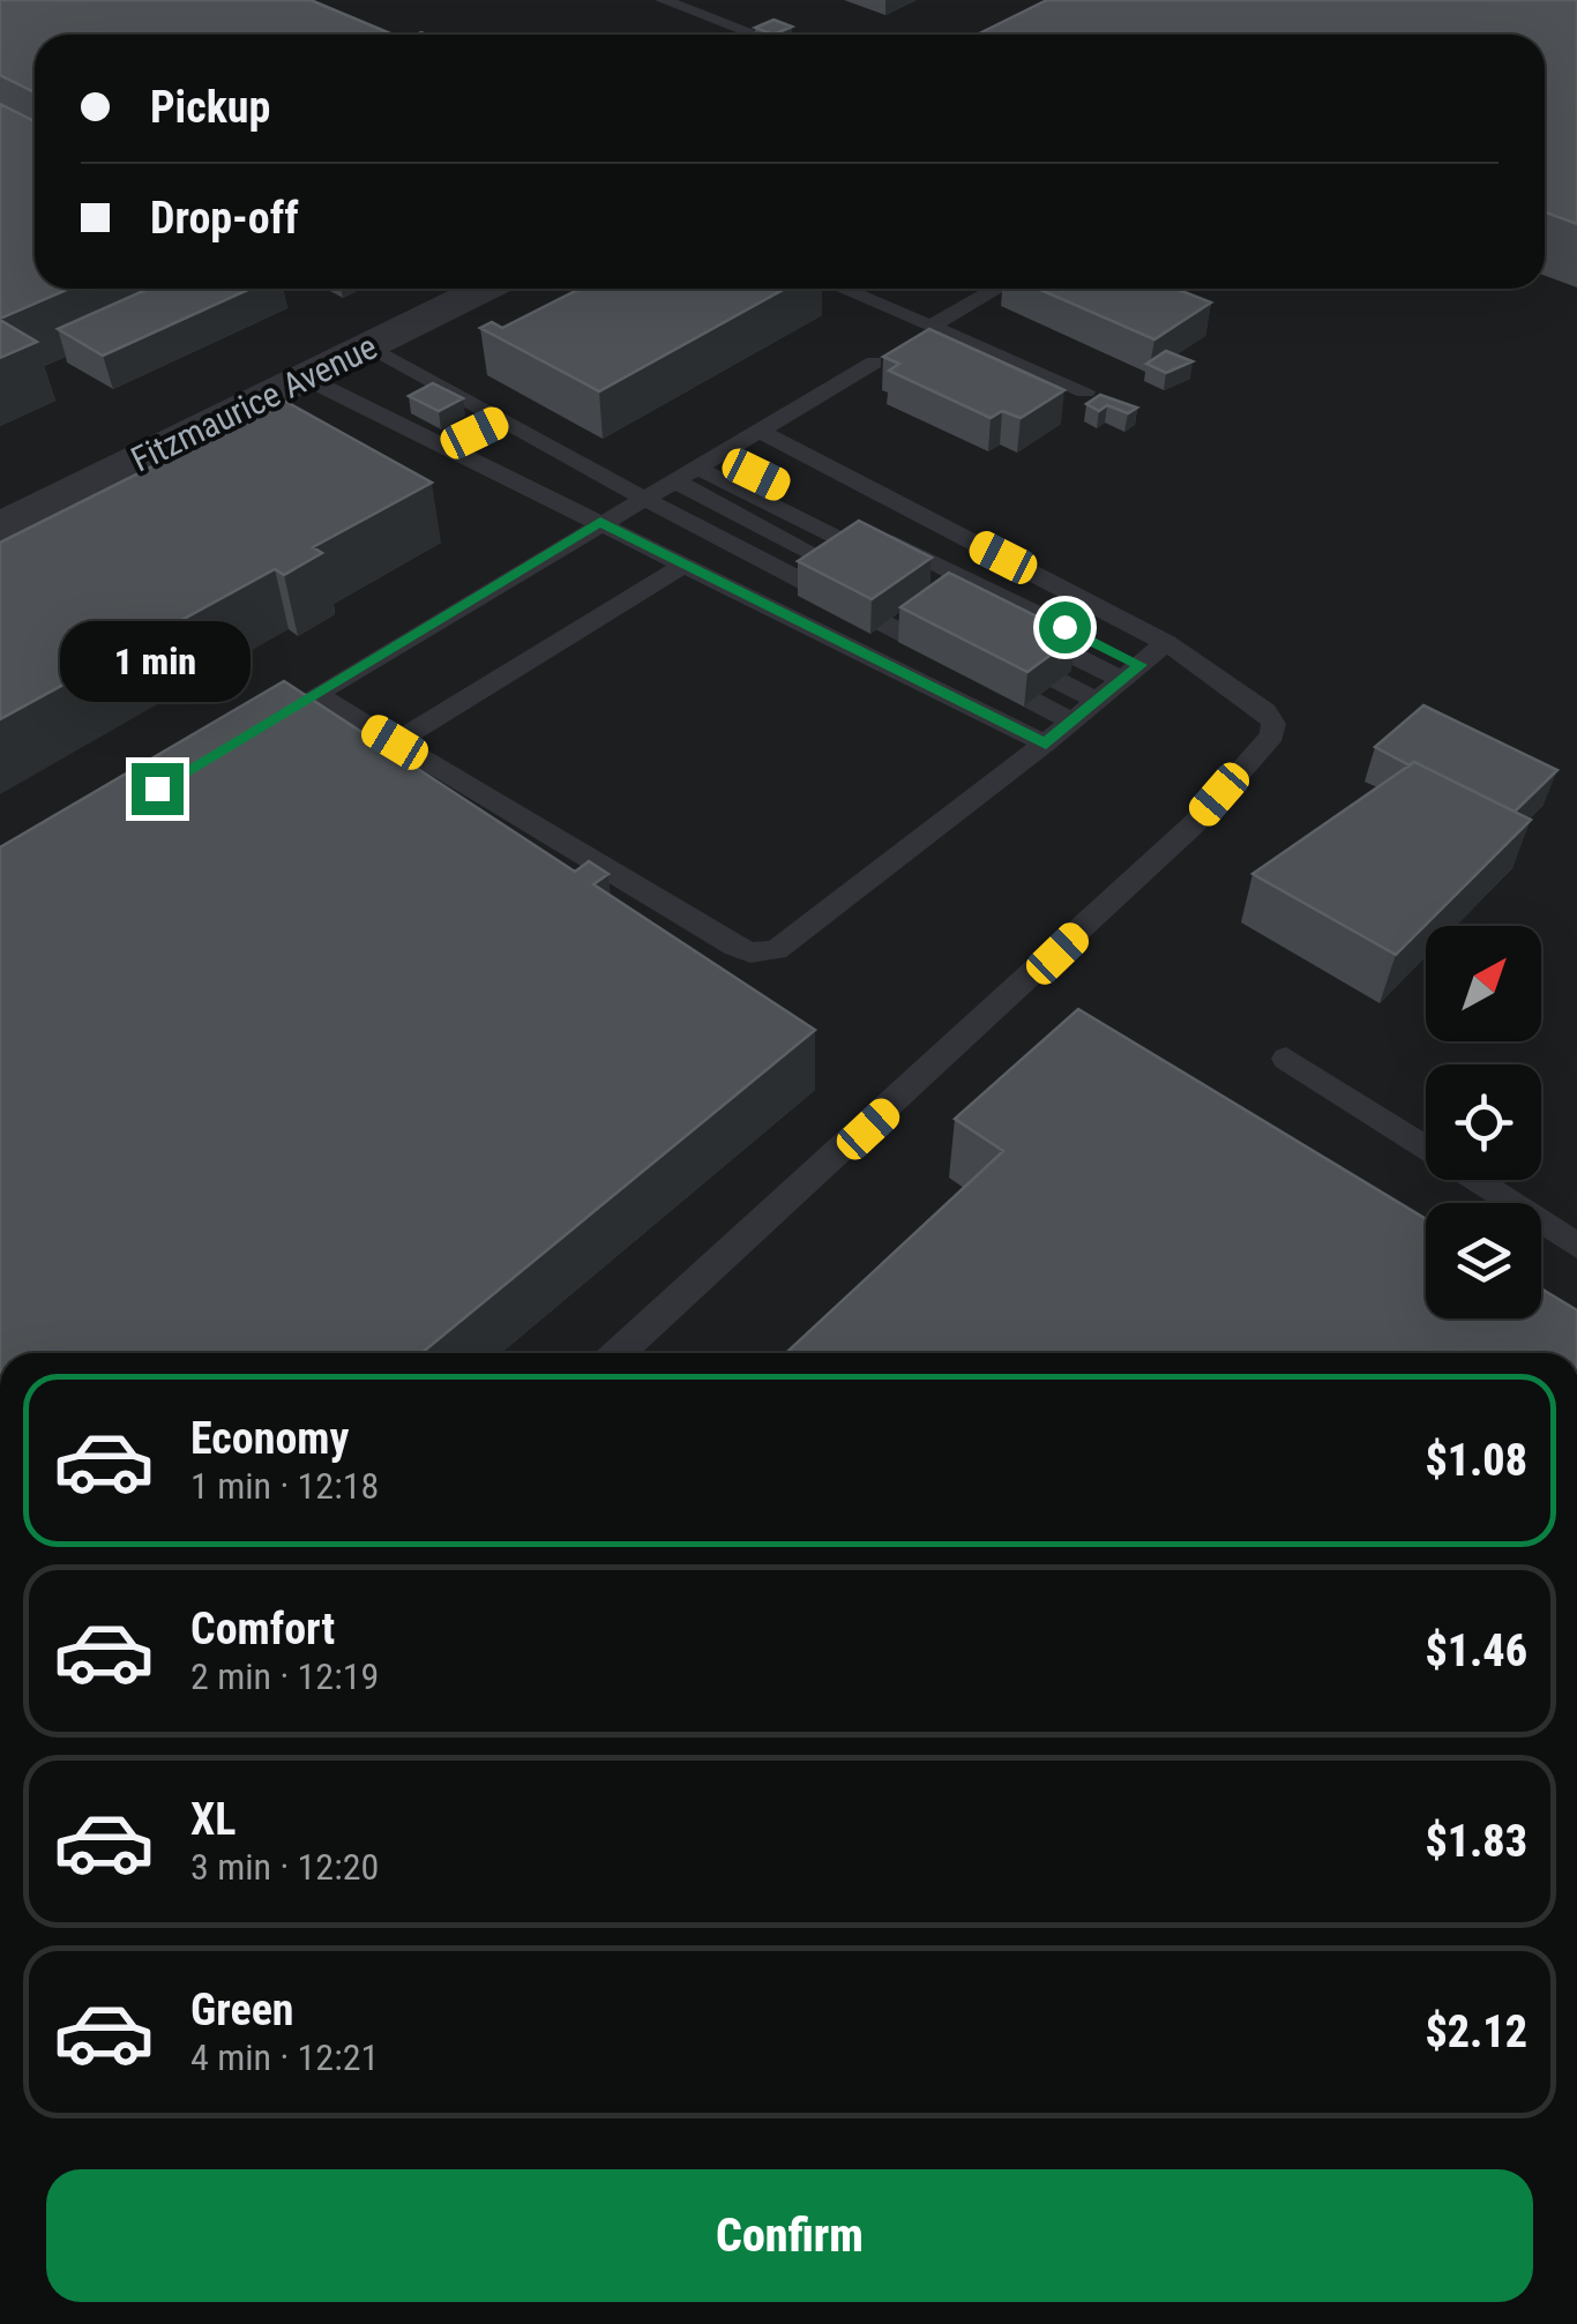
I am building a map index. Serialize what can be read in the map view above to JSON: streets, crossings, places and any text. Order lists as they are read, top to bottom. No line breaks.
{"streets":{"street":["Fitzmaurice Avenue"]},"north":"top right","page":{"banner":["Pickup","Drop-off"],"bubble":"1 min","list":[{"name":"Economy","note":"1 min · 12:18","value":"$1.08"},{"name":"Comfort","note":"2 min · 12:19","value":"$1.46"},{"name":"XL","note":"3 min · 12:20","value":"$1.83"},{"name":"Green","note":"4 min · 12:21","value":"$2.12"}],"buttons":"Confirm"}}
